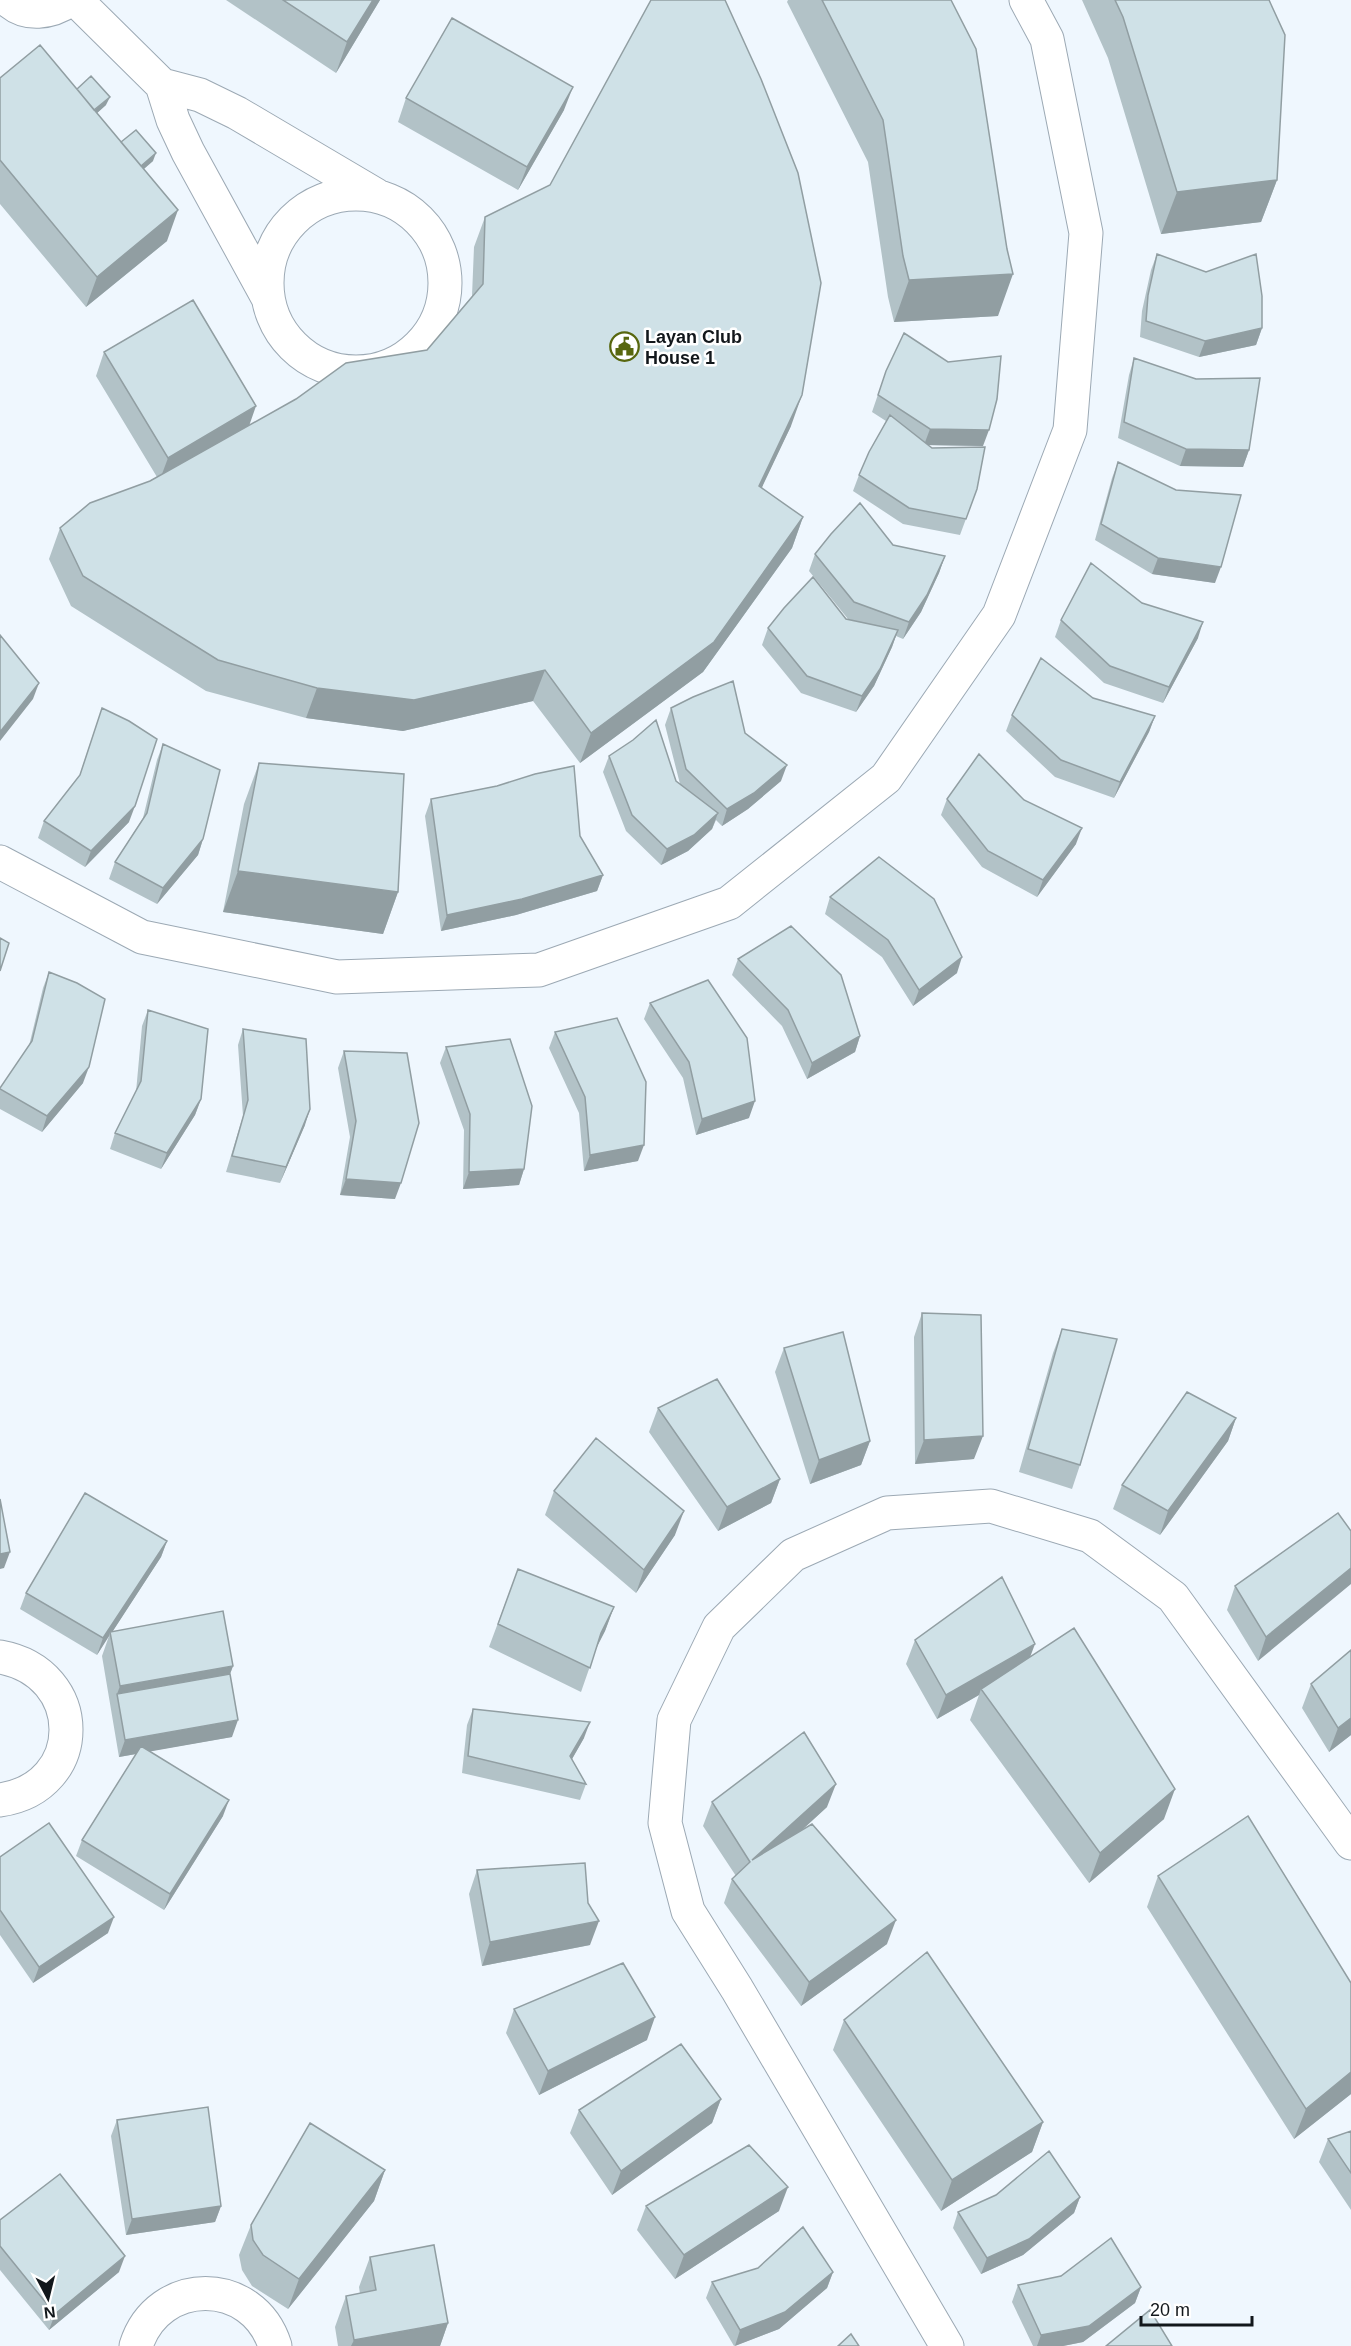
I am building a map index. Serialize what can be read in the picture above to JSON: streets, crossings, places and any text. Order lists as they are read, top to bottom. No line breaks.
{"places":{"public building":["Layan Club House 1"]},"scale_bar":"20 m","north":"bottom"}
